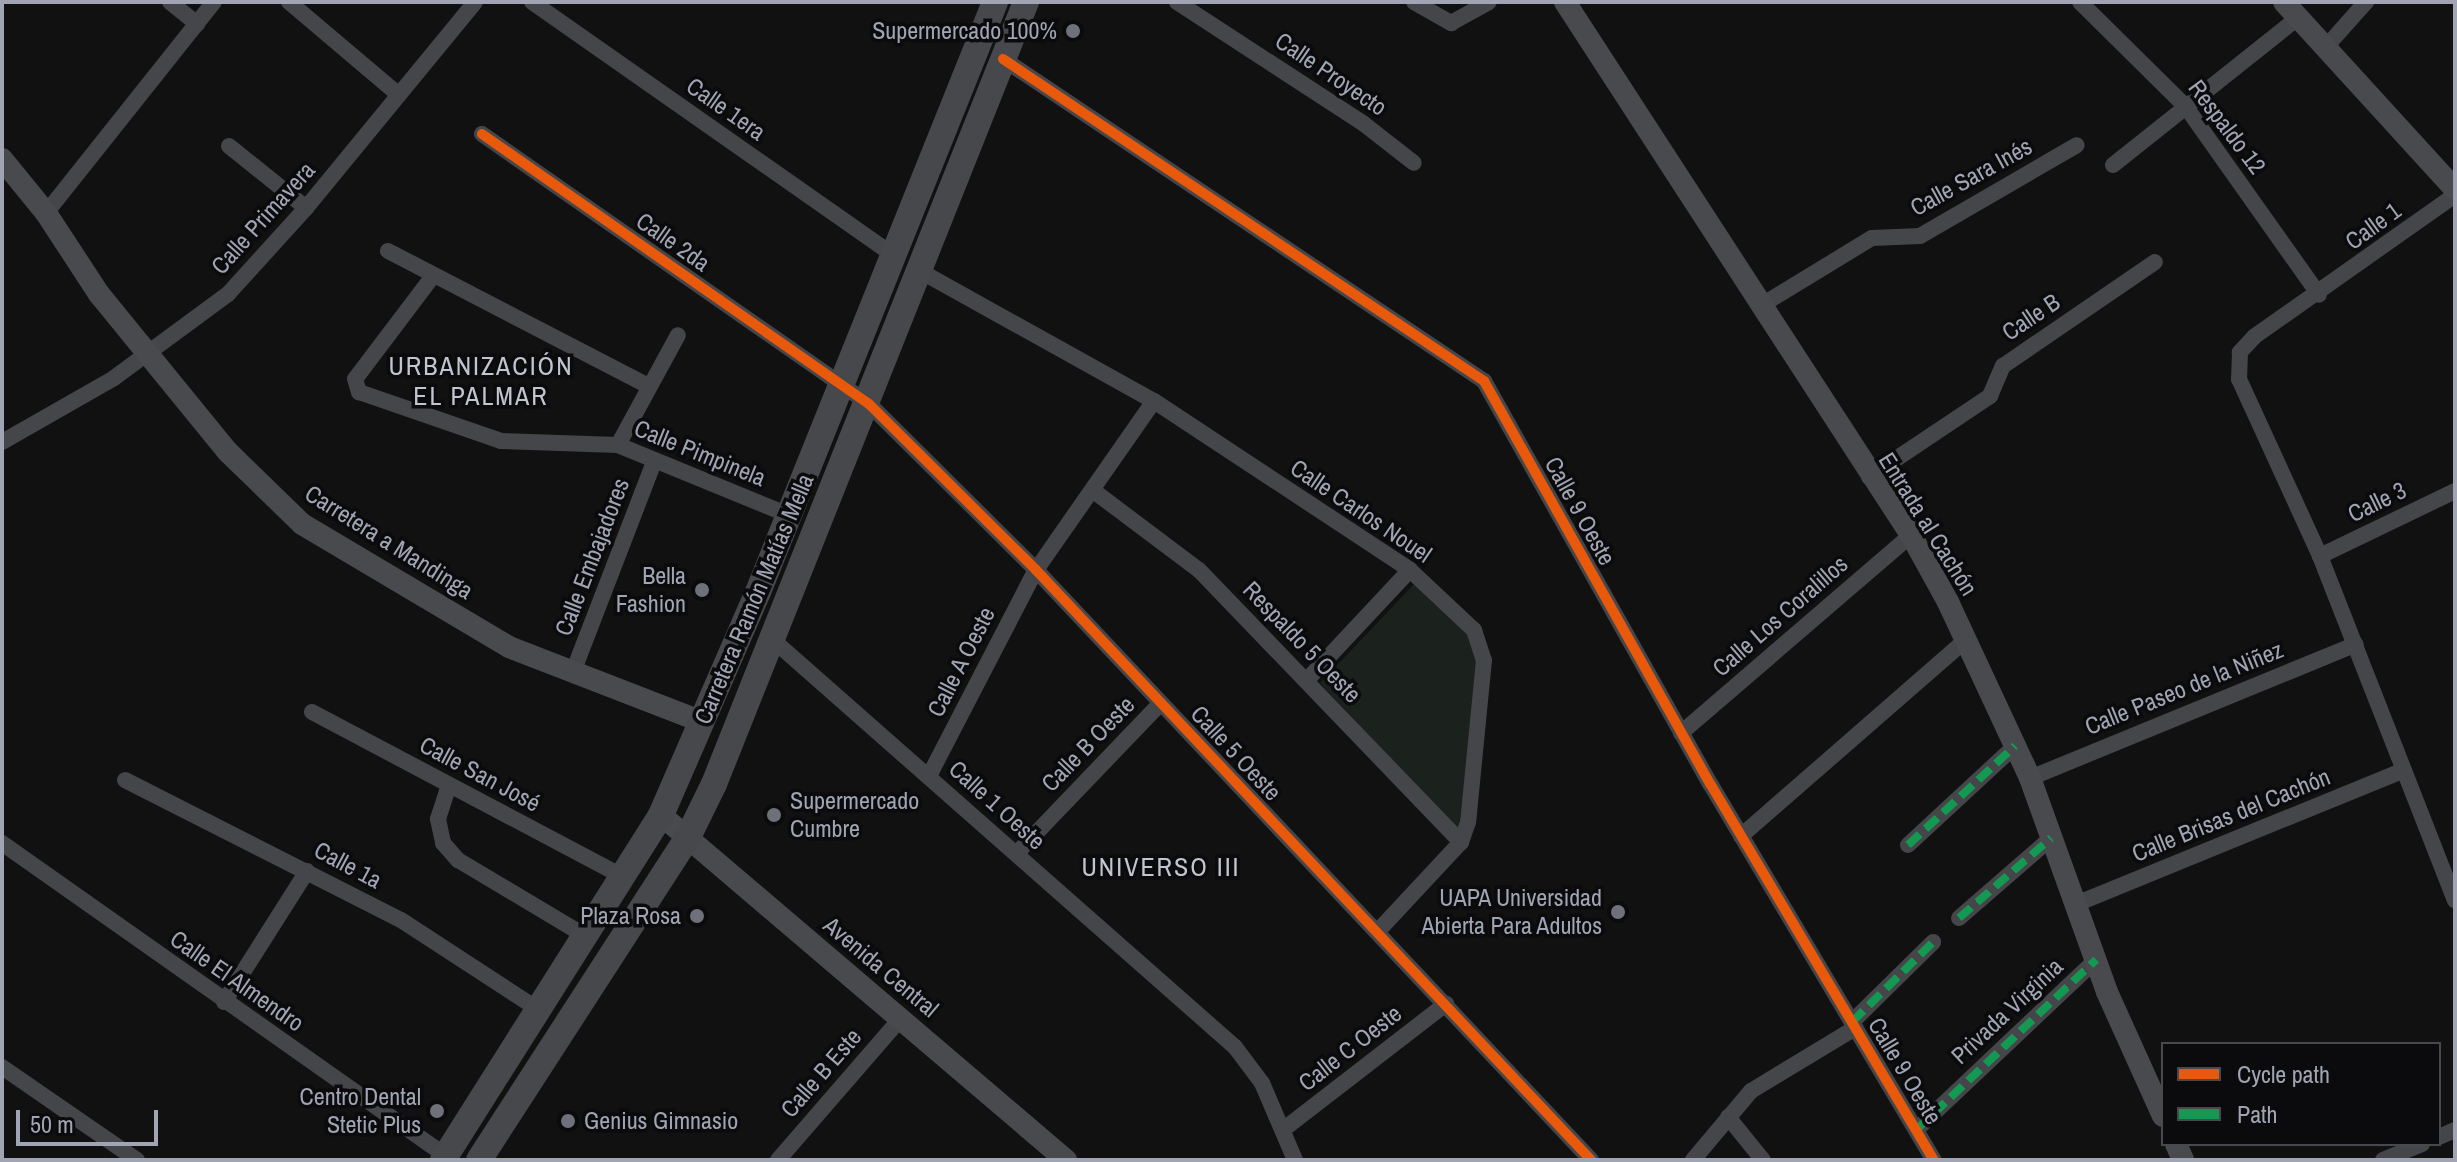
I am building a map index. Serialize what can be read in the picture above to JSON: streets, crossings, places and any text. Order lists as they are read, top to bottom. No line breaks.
{"streets":{"main road":["Carretera Ramón Matías Mella"],"street":["Calle Proyecto","Calle 1era","Respaldo 12","Calle Sara Inés","Calle Primavera","Calle 1","Calle 2da","Calle B","Calle Pimpinela","Calle 3","Calle Carlos Nouel","Calle 9 Oeste","Entrada al Cachón","Carretera a Mandinga","Calle Embajadores","Calle Los Coralillos","Respaldo 5 Oeste","Calle A Oeste","Calle Paseo de la Niñez","Calle B Oeste","Calle 5 Oeste","Calle San José","Calle 1 Oeste","Calle Brisas del Cachón","Calle 1a","Avenida Central","Calle El Almendro","Privada Virginia","Calle C Oeste","Calle B Este"]},"crossings":[["Calle 1era","Carretera Ramón Matías Mella"],["Respaldo 12","Calle 1"],["Calle Sara Inés","Entrada al Cachón"],["Calle Primavera","Carretera a Mandinga"],["Calle 1","Calle 3"],["Calle 1","Calle Paseo de la Niñez"],["Calle 1","Calle Brisas del Cachón"],["Calle 2da","Carretera Ramón Matías Mella"],["Calle 2da","Calle 5 Oeste"],["Calle B","Entrada al Cachón"],["Calle Pimpinela","Calle Embajadores"],["Calle Pimpinela","Carretera Ramón Matías Mella"],["Calle Carlos Nouel","Carretera Ramón Matías Mella"],["Calle Carlos Nouel","Respaldo 5 Oeste"],["Calle Carlos Nouel","Calle A Oeste"],["Calle Carlos Nouel","Calle 5 Oeste"],["Calle 9 Oeste","Carretera Ramón Matías Mella"],["Calle 9 Oeste","Calle Los Coralillos"],["Calle 9 Oeste","Privada Virginia"],["Entrada al Cachón","Calle Los Coralillos"],["Entrada al Cachón","Calle Paseo de la Niñez"],["Entrada al Cachón","Calle Brisas del Cachón"],["Entrada al Cachón","Privada Virginia"],["Carretera a Mandinga","Calle Embajadores"],["Carretera a Mandinga","Carretera Ramón Matías Mella"],["Carretera Ramón Matías Mella","Calle 5 Oeste"],["Carretera Ramón Matías Mella","Calle San José"],["Carretera Ramón Matías Mella","Calle 1 Oeste"],["Carretera Ramón Matías Mella","Calle 1a"],["Carretera Ramón Matías Mella","Avenida Central"],["Carretera Ramón Matías Mella","Calle El Almendro"],["Respaldo 5 Oeste","Calle A Oeste"],["Calle A Oeste","Calle 5 Oeste"],["Calle A Oeste","Calle 1 Oeste"],["Calle B Oeste","Calle 5 Oeste"],["Calle B Oeste","Calle 1 Oeste"],["Calle 5 Oeste","Calle C Oeste"],["Calle 1 Oeste","Calle C Oeste"],["Avenida Central","Calle B Este"]],"districts":["URBANIZACIÓN EL PALMAR","UNIVERSO III"],"places":["Supermercado 100%","Bella Fashion","Supermercado Cumbre","UAPA Universidad Abierta Para Adultos","Plaza Rosa","Centro Dental Stetic Plus","Genius Gimnasio"],"legend":["Cycle path","Path"],"scale_bar":"50 m"}
